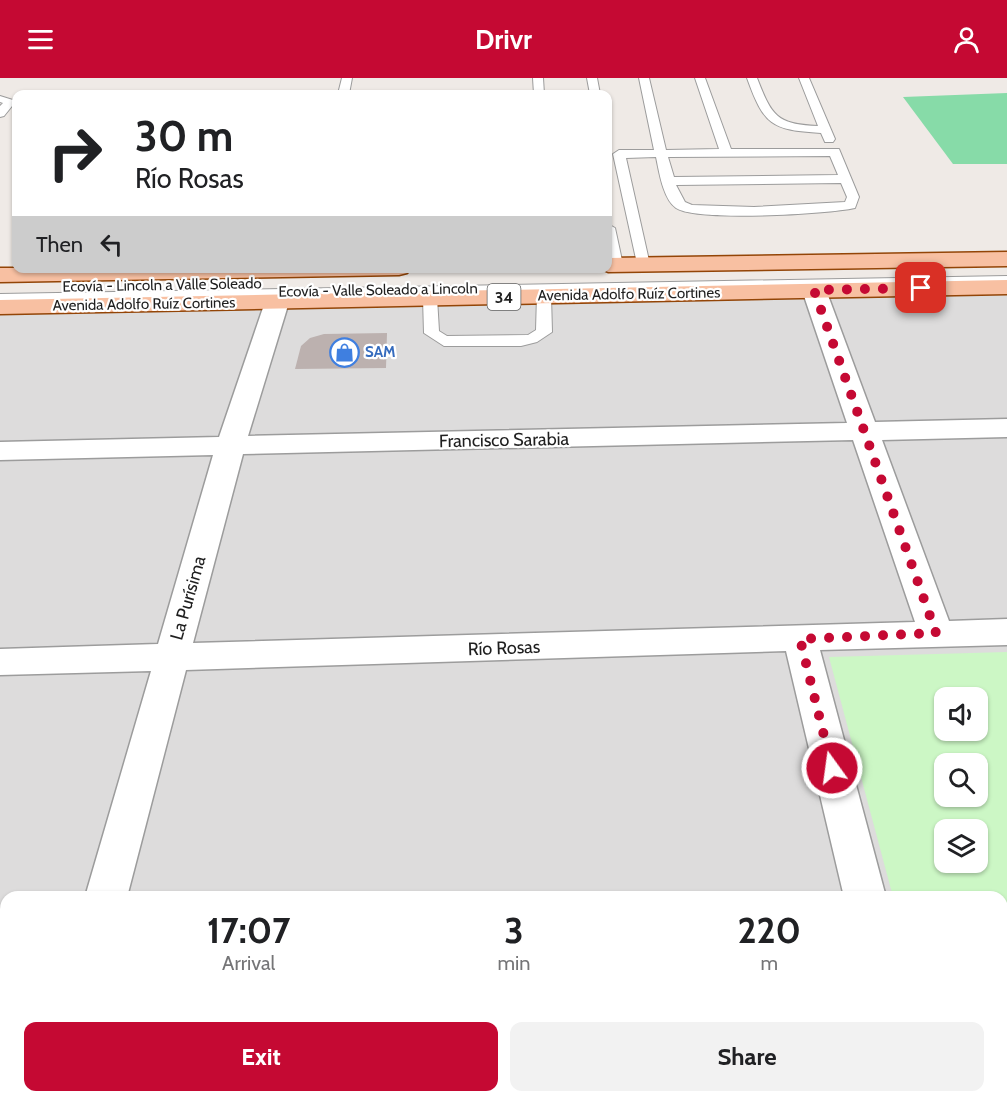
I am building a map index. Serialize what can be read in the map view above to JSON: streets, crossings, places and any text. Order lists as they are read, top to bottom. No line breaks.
{"streets":{"main road":["Avenida Adolfo Ruíz Cortines","34"],"street":["Francisco Sarabia","La Purísima","Río Rosas"],"lane":["Ecovía - Lincoln a Valle Soleado","Ecovía - Valle Soleado a Lincoln"]},"crossings":[["Avenida Adolfo Ruíz Cortines","La Purísima"],["Francisco Sarabia","La Purísima"],["La Purísima","Río Rosas"]],"places":{"shop":["SAM"]},"page":{"header":"Drivr","turn":["30 m","Río Rosas"],"then":"Then","eta":["17:07","Arrival","3","min","220","m"],"buttons":["Exit","Share"]}}
